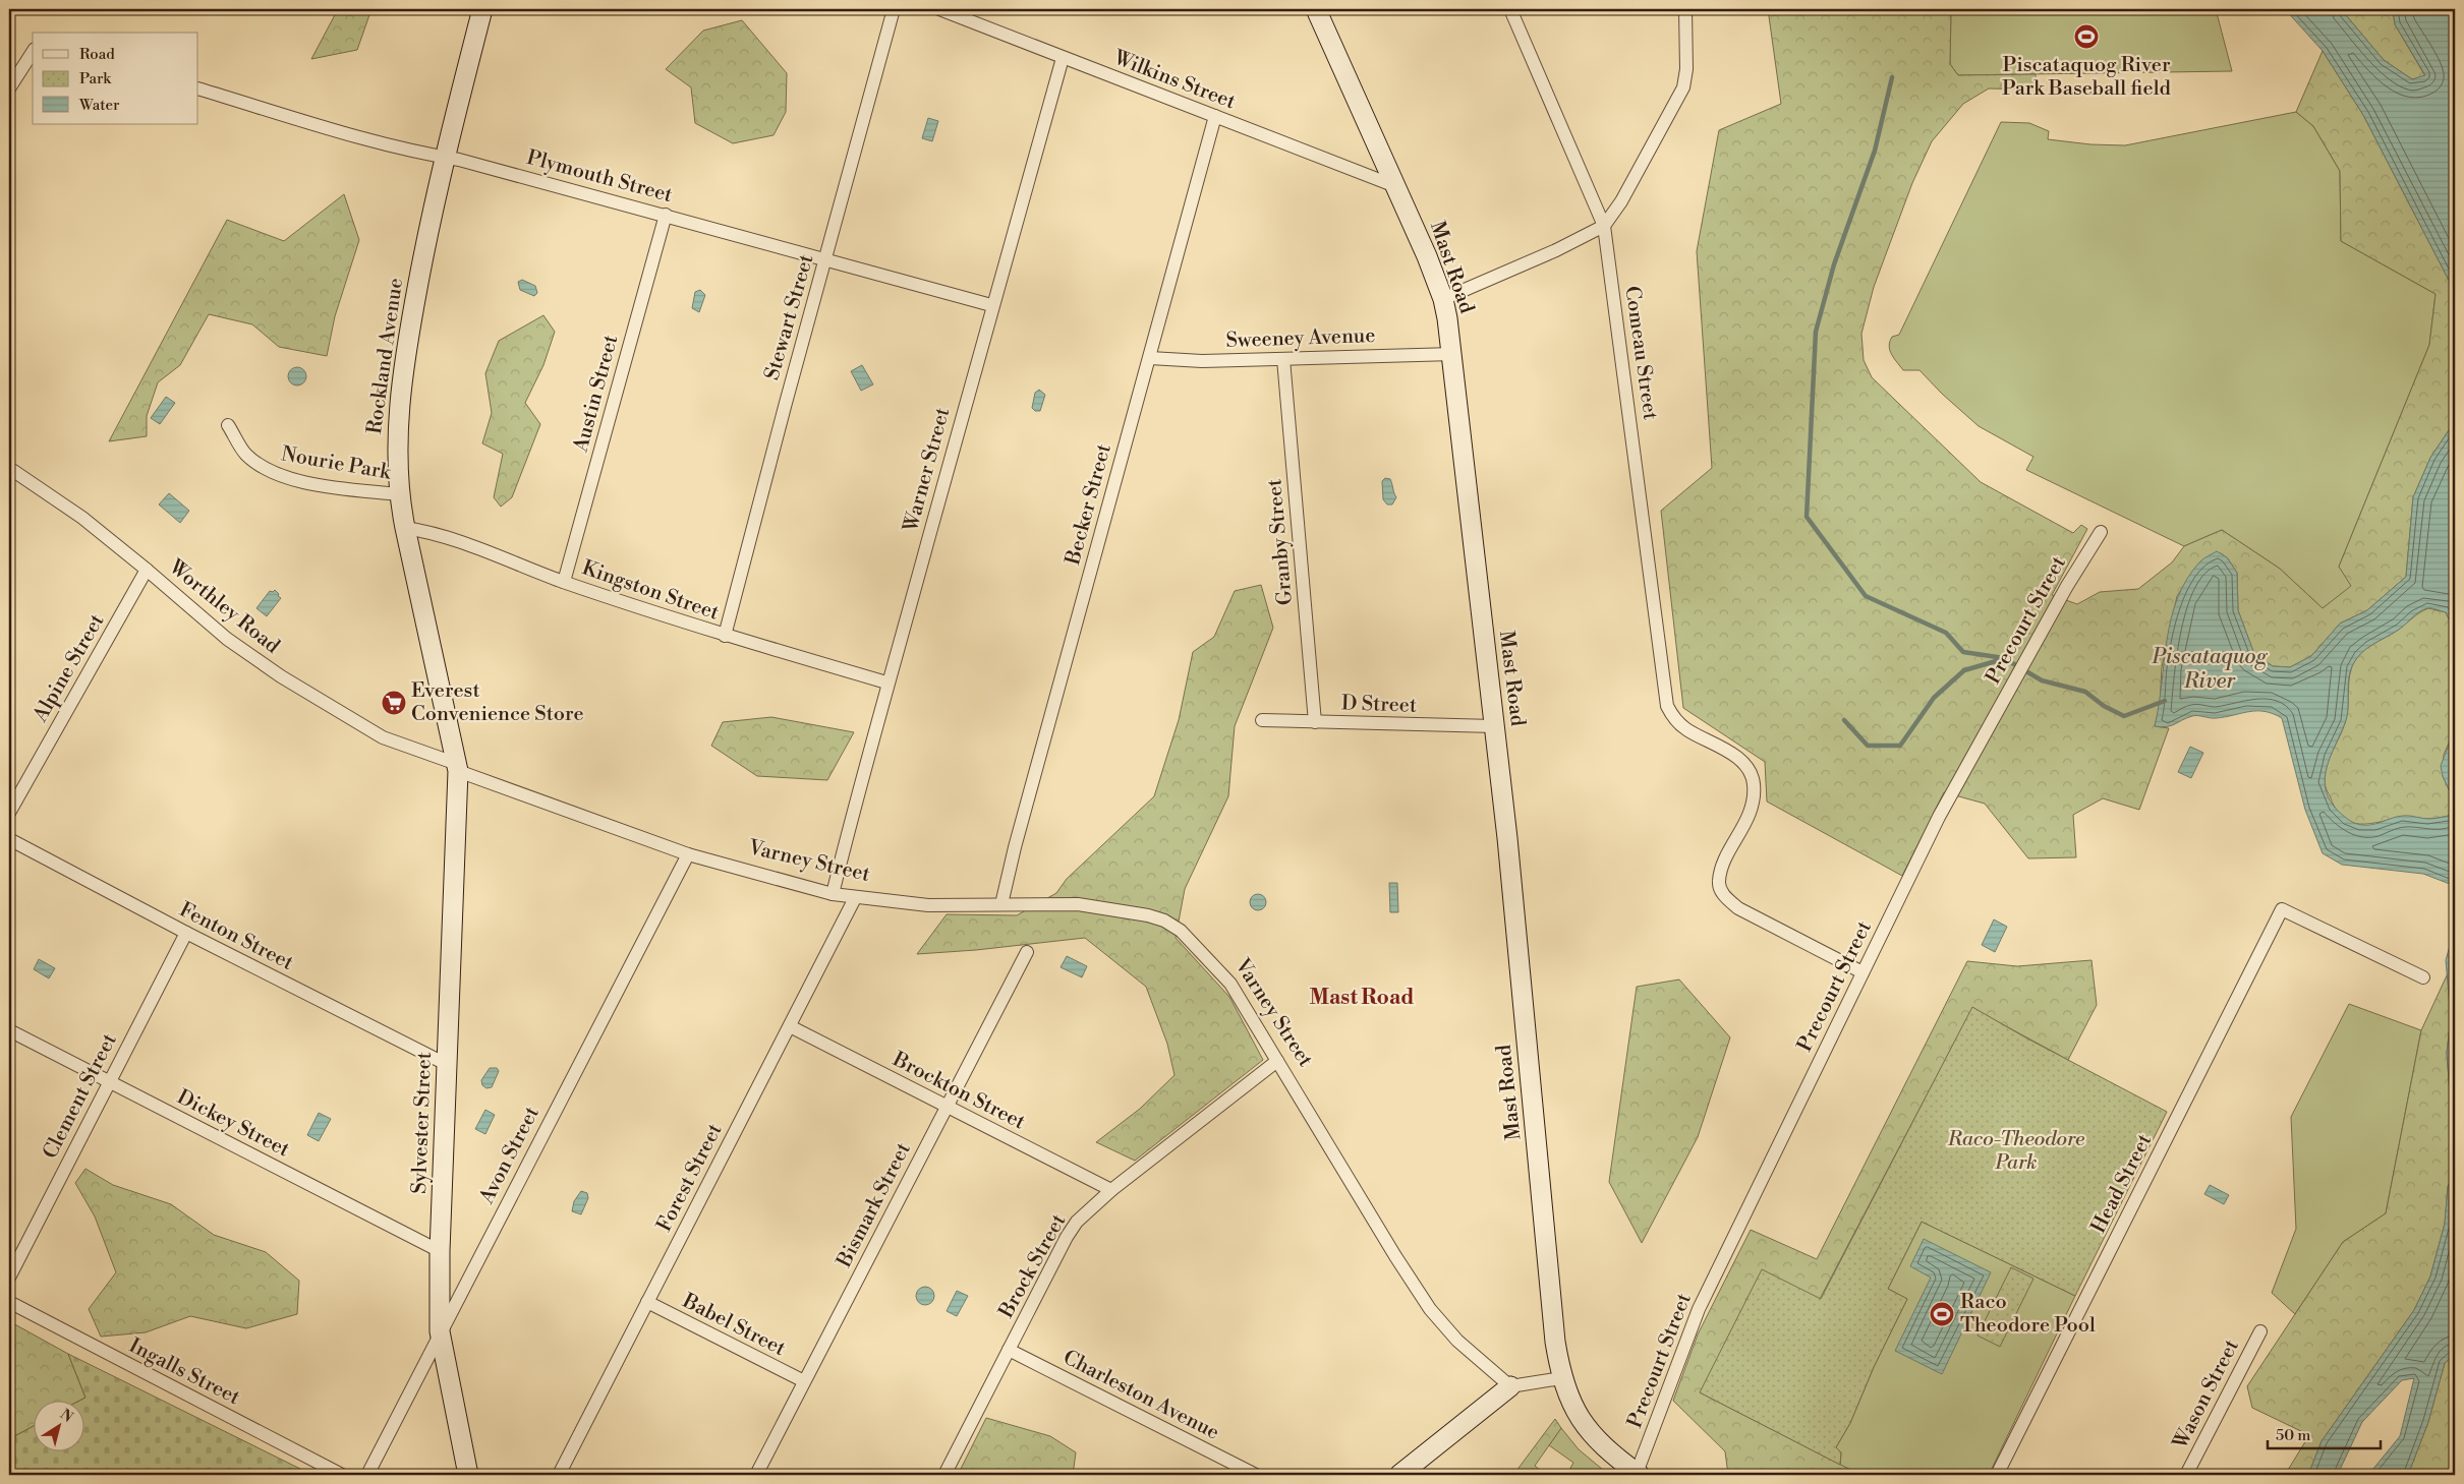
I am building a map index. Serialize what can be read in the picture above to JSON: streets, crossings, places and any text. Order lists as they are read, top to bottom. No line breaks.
{"streets":{"street":["Wilkins Street","Plymouth Street","Mast Road","Stewart Street","Sweeney Avenue","Comeau Street","Rockland Avenue","Austin Street","Nourie Park","Warner Street","Becker Street","Granby Street","Kingston Street","Worthley Road","Precourt Street","Alpine Street","D Street","Varney Street","Fenton Street","Brockton Street","Clement Street","Sylvester Street","Dickey Street","Avon Street","Forest Street","Head Street","Bismark Street","Brock Street","Babel Street","Ingalls Street","Wason Street","Charleston Avenue"]},"crossings":[["Wilkins Street","Mast Road"],["Wilkins Street","Warner Street"],["Wilkins Street","Becker Street"],["Plymouth Street","Stewart Street"],["Plymouth Street","Rockland Avenue"],["Plymouth Street","Austin Street"],["Plymouth Street","Warner Street"],["Mast Road","Sweeney Avenue"],["Mast Road","D Street"],["Stewart Street","Kingston Street"],["Sweeney Avenue","Becker Street"],["Sweeney Avenue","Granby Street"],["Comeau Street","Precourt Street"],["Rockland Avenue","Nourie Park"],["Rockland Avenue","Kingston Street"],["Rockland Avenue","Worthley Road"],["Rockland Avenue","Varney Street"],["Rockland Avenue","Sylvester Street"],["Austin Street","Kingston Street"],["Warner Street","Kingston Street"],["Warner Street","Varney Street"],["Becker Street","Varney Street"],["Granby Street","D Street"],["Worthley Road","Alpine Street"],["Worthley Road","Varney Street"],["Worthley Road","Sylvester Street"],["Varney Street","Sylvester Street"],["Varney Street","Avon Street"],["Varney Street","Forest Street"],["Varney Street","Brock Street"],["Fenton Street","Clement Street"],["Fenton Street","Sylvester Street"],["Brockton Street","Forest Street"],["Brockton Street","Bismark Street"],["Brockton Street","Brock Street"],["Clement Street","Dickey Street"],["Sylvester Street","Dickey Street"],["Sylvester Street","Avon Street"],["Forest Street","Babel Street"],["Bismark Street","Babel Street"],["Brock Street","Charleston Avenue"]],"districts":["Mast Road"],"water":["Piscataquog River"],"parks":["Raco-Theodore Park"],"places":{"sports":["Piscataquog River Park Baseball field","Raco Theodore Pool"],"supermarket":["Everest Convenience Store"]},"legend":["Road","Park","Water"],"scale_bar":"50 m","north":"top right"}
